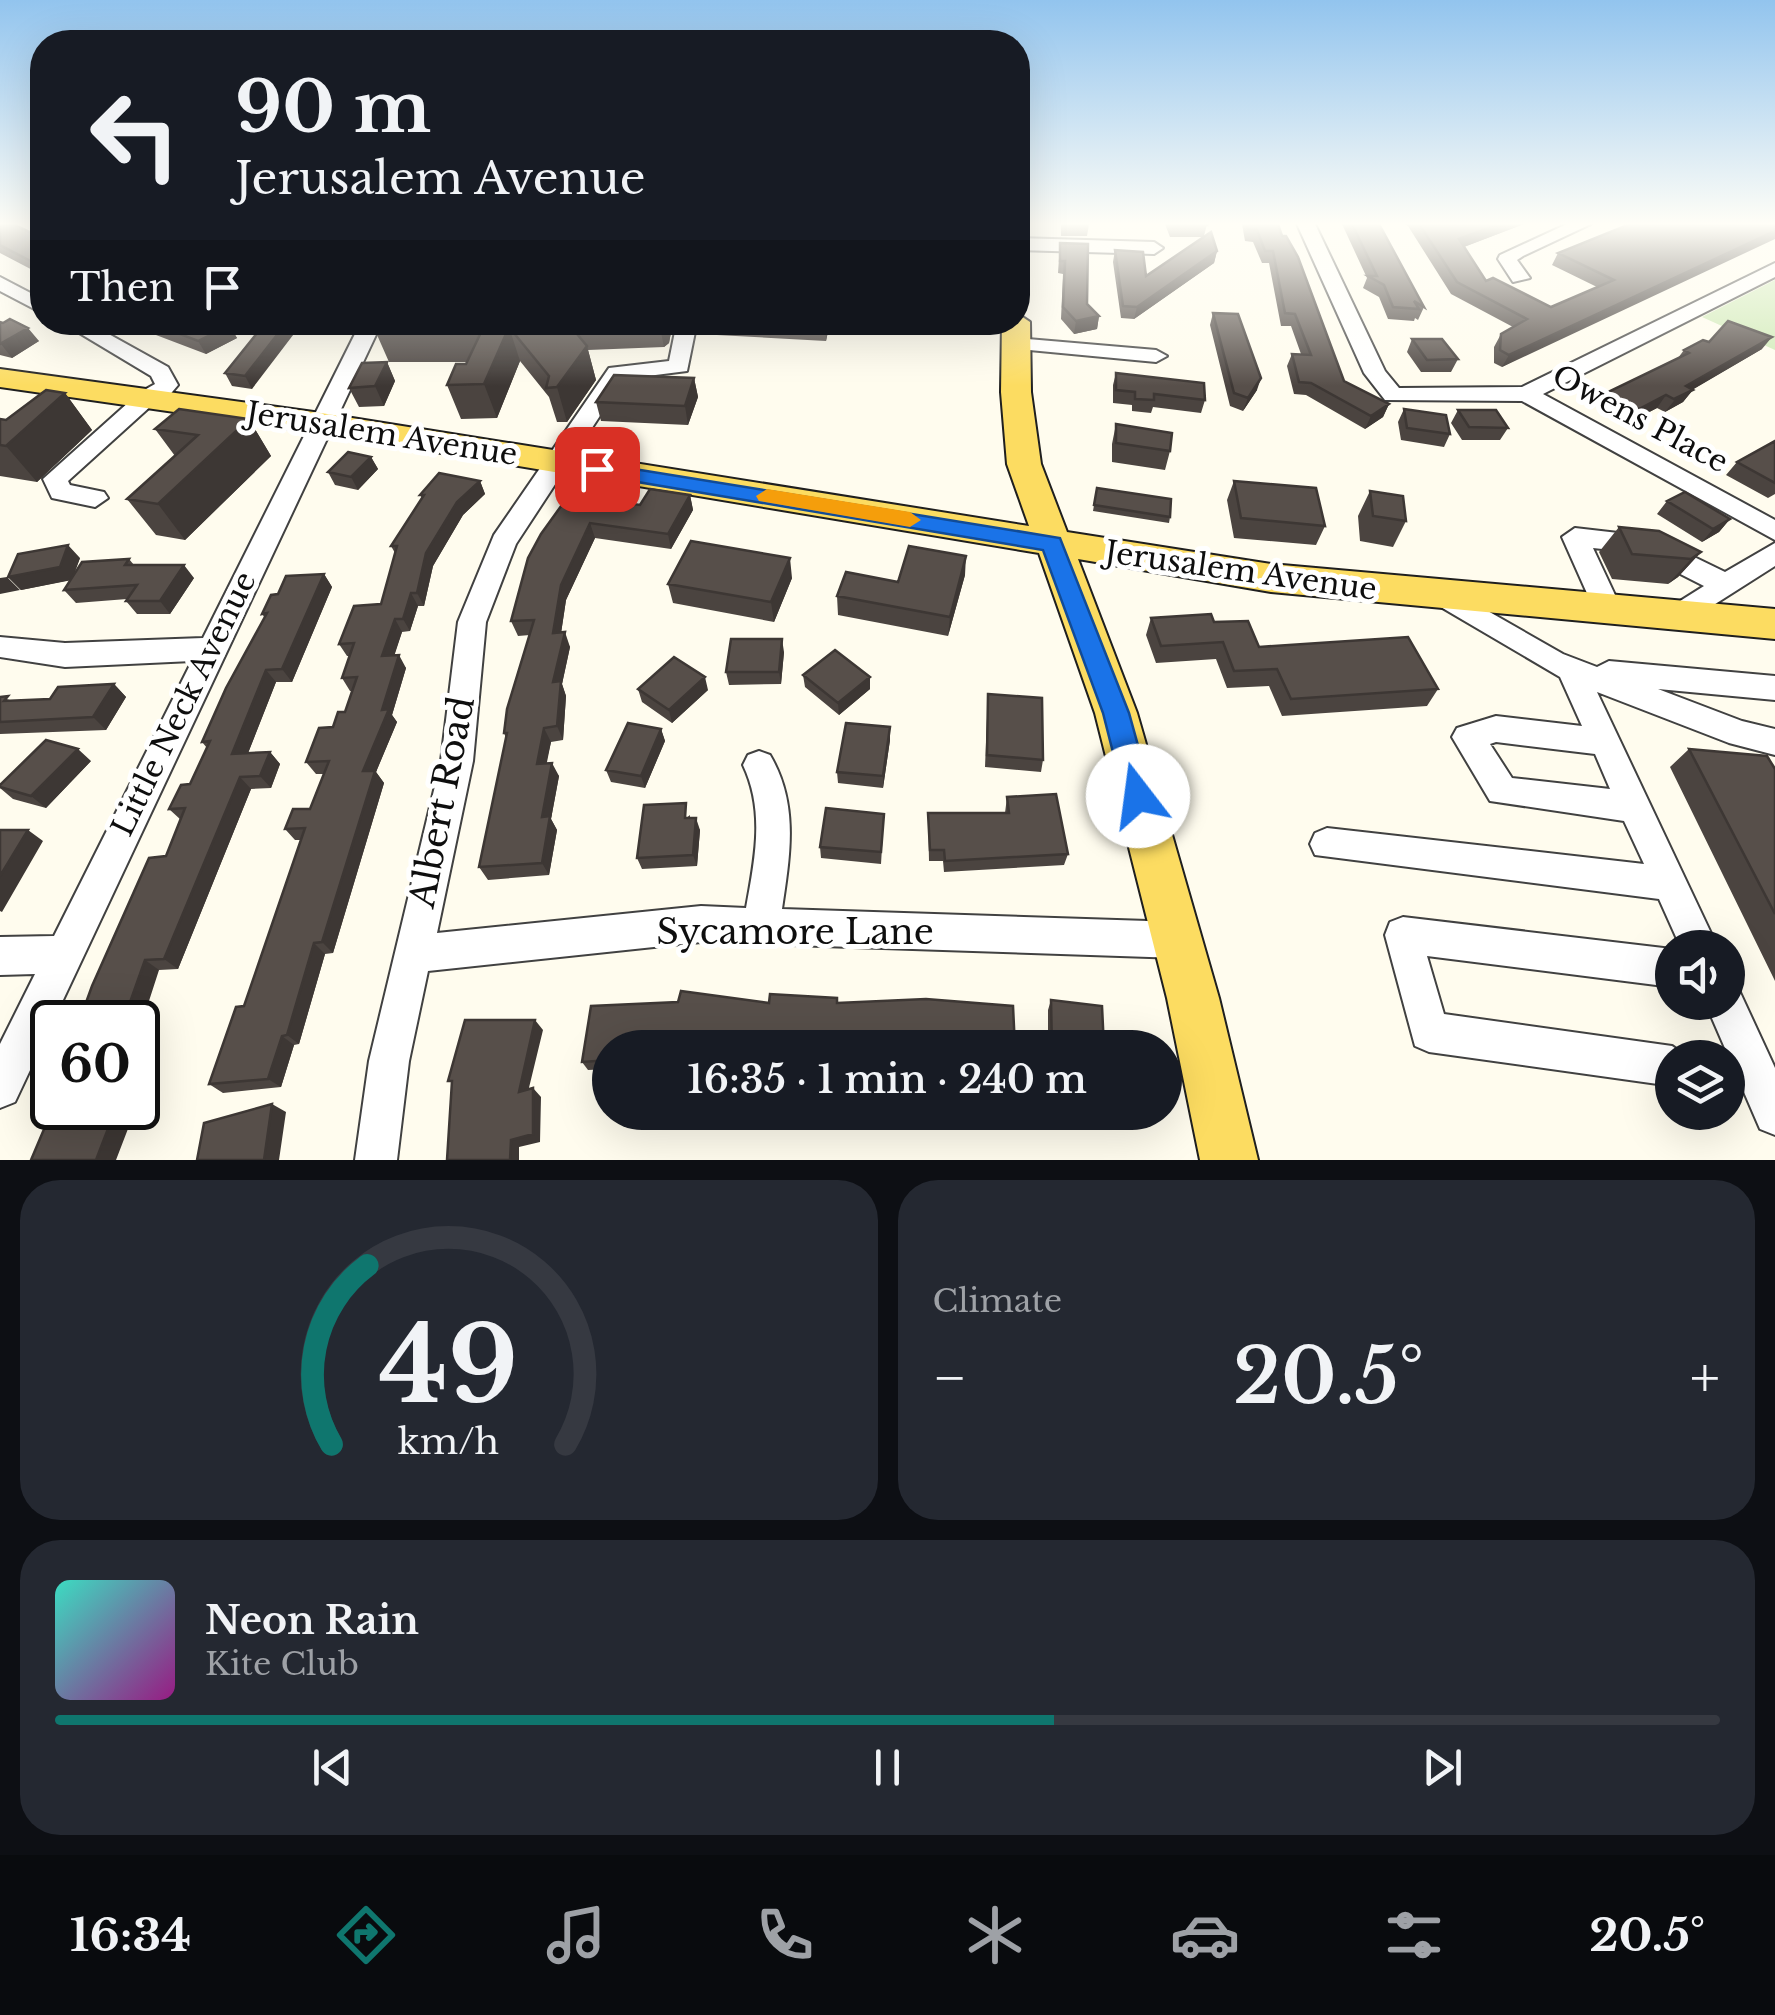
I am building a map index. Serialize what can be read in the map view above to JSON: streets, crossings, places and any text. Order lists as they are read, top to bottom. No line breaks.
{"streets":{"main road":["Jerusalem Avenue"],"street":["Owens Place","Little Neck Avenue","Albert Road","Sycamore Lane"]},"crossings":[["Jerusalem Avenue","Little Neck Avenue"],["Jerusalem Avenue","Albert Road"],["Albert Road","Sycamore Lane"]],"page":{"turn":["90 m","Jerusalem Avenue"],"then":"Then","limit":"60","trip":"16:35 · 1 min · 240 m","tile":"Climate","heat":["−","20.5°","+"],"song":["Neon Rain","Kite Club"],"tabs":["16:34","20.5°"],"gauge":["49","km/h"]}}
